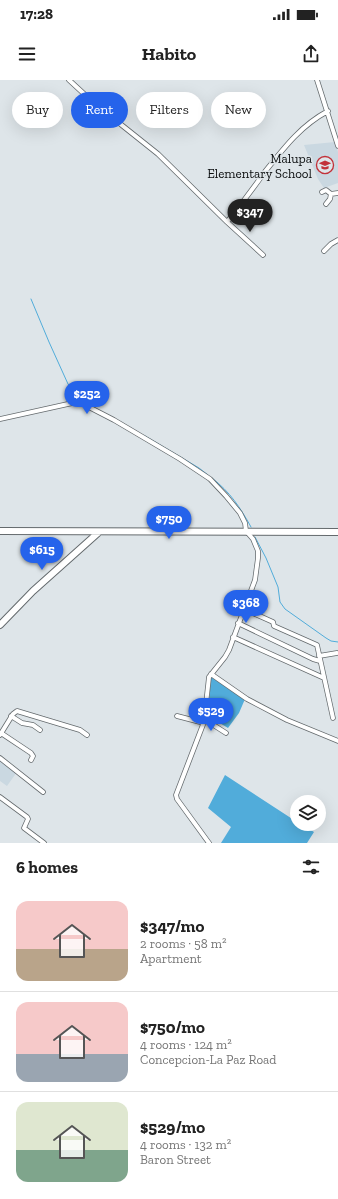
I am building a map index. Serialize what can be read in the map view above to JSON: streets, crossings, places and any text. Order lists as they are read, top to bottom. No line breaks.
{"places":{"school or university":["Malupa Elementary School"]},"page":{"status":"17:28","header":"Habito","chip":["Buy","Rent","Filters","New"],"price":["$347","$252","$750","$615","$368","$529"],"heading":"6 homes","list":[{"name":"$347/mo","note":"2 rooms · 58 m² · Apartment"},{"name":"$750/mo","note":"4 rooms · 124 m² · Concepcion-La Paz Road"},{"name":"$529/mo","note":"4 rooms · 132 m² · Baron Street"}]}}
